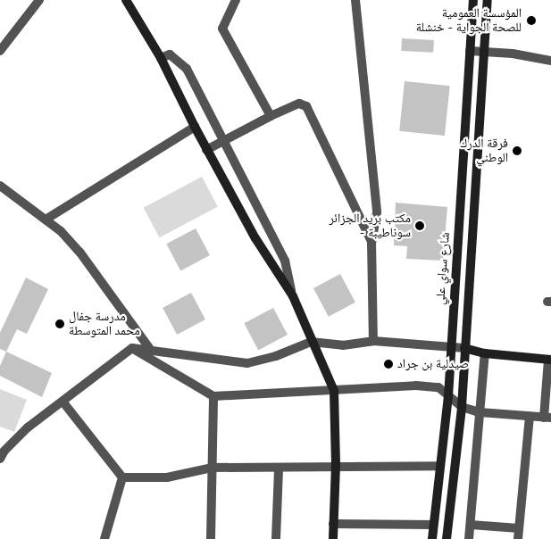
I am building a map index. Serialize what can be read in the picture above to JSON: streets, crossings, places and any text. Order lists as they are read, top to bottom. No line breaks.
{"streets":{"main road":["شارع سواي علي"]},"places":["المؤسسة العمومية للصحة الجواية - خنشلة","فرقة الدرك الوطني","مكتب بريد الجزائر - سوناطيبة","مدرسة جفال محمد المتوسطة","صيدلية بن جراد"]}
